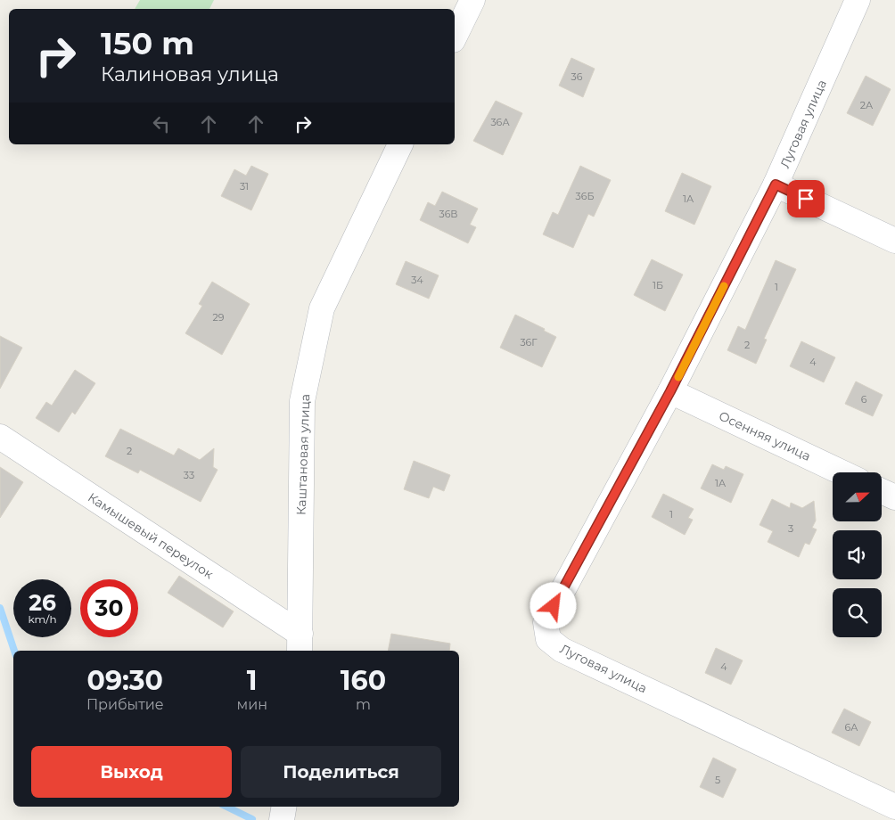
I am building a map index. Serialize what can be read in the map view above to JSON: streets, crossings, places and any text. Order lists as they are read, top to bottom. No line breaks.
{"streets":{"street":["Луговая улица","Осенняя улица","Каштановая улица","Камышевый переулок"]},"crossings":[["Луговая улица","Осенняя улица"],["Каштановая улица","Камышевый переулок"]],"house_numbers":["36","2А","36А","31","36Б","1А","36В","34","1Б","1","29","36Г","2","4","6","2","33","1А","1","3","4","6А","5"],"north":"right","page":{"turn":["150 m","Калиновая улица"],"speed":"26 km/h","limit":"30","eta":["09:30","Прибытие","1","мин","160","m"],"buttons":["Выход","Поделиться"]}}
